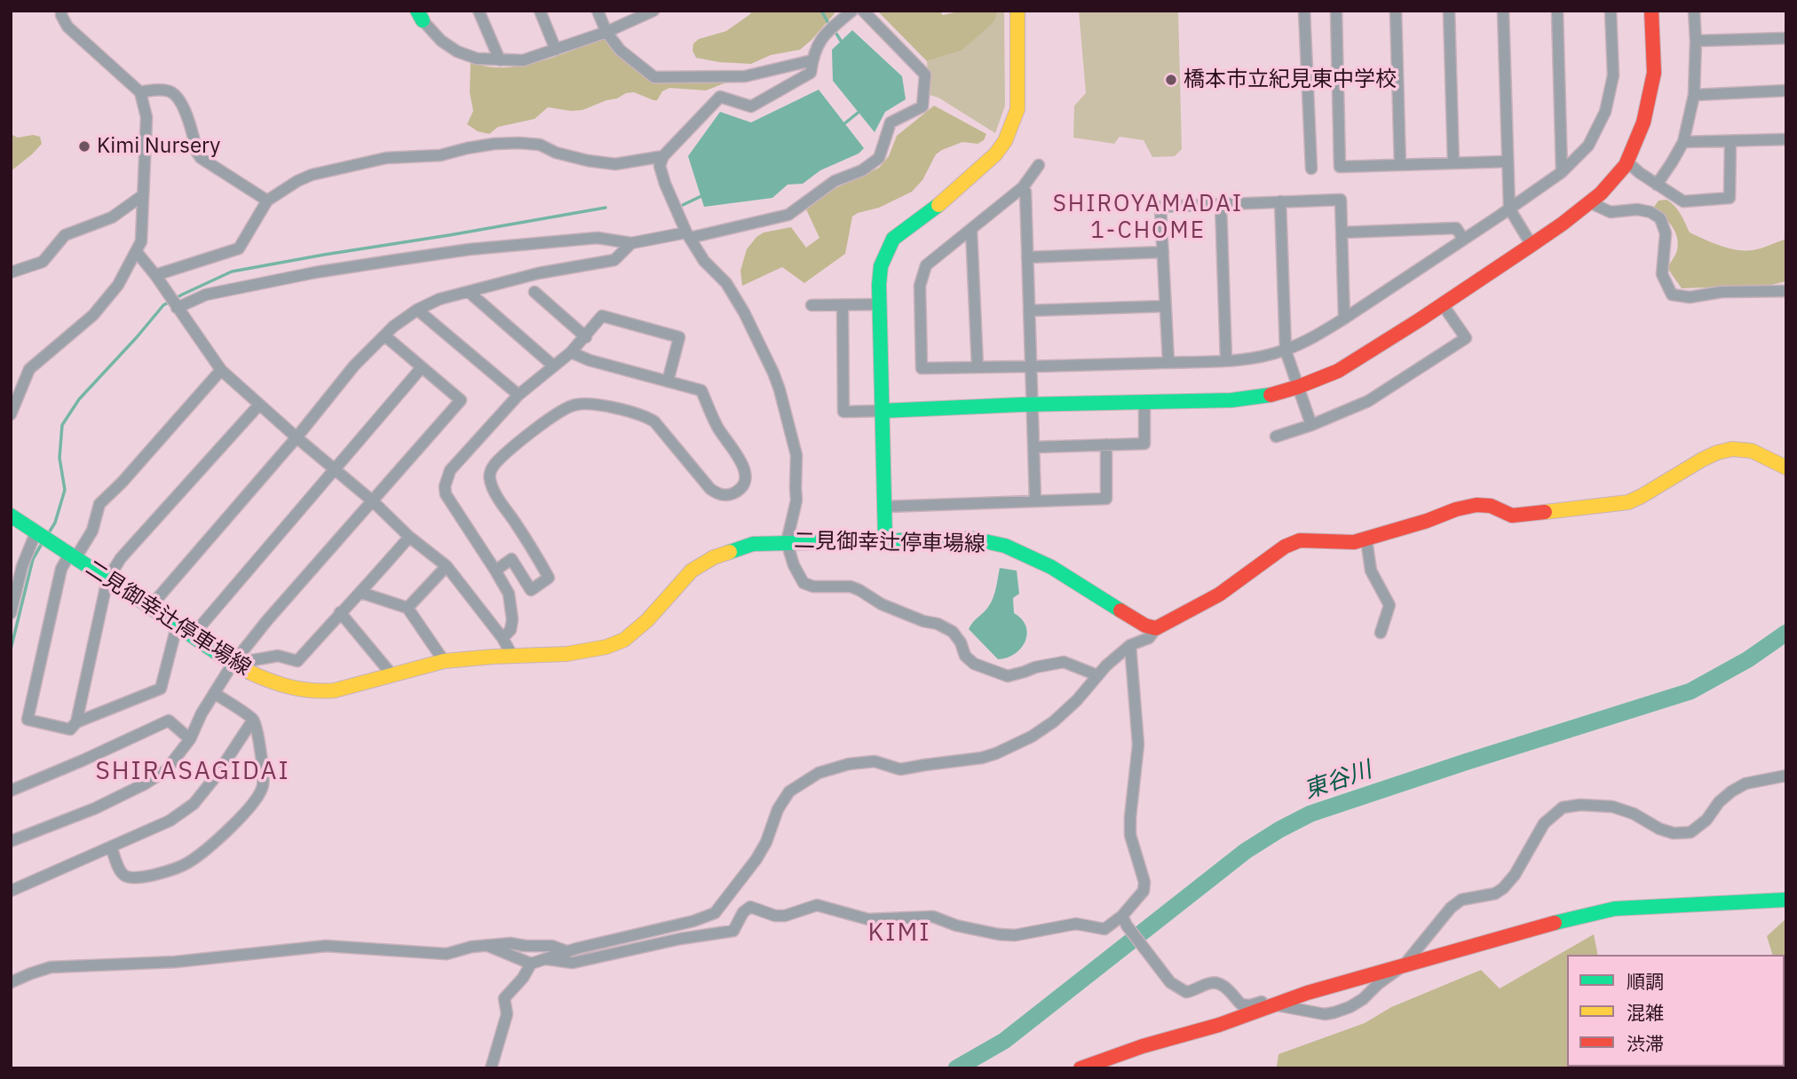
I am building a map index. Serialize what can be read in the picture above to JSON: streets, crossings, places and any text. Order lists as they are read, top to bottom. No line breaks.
{"streets":{"street":["二見御幸辻停車場線"]},"districts":["SHIROYAMADAI 1-CHOME","SHIRASAGIDAI","KIMI"],"water":["東谷川"],"places":["橋本市立紀見東中学校","Kimi Nursery"],"legend":["順調","混雑","渋滞"]}
